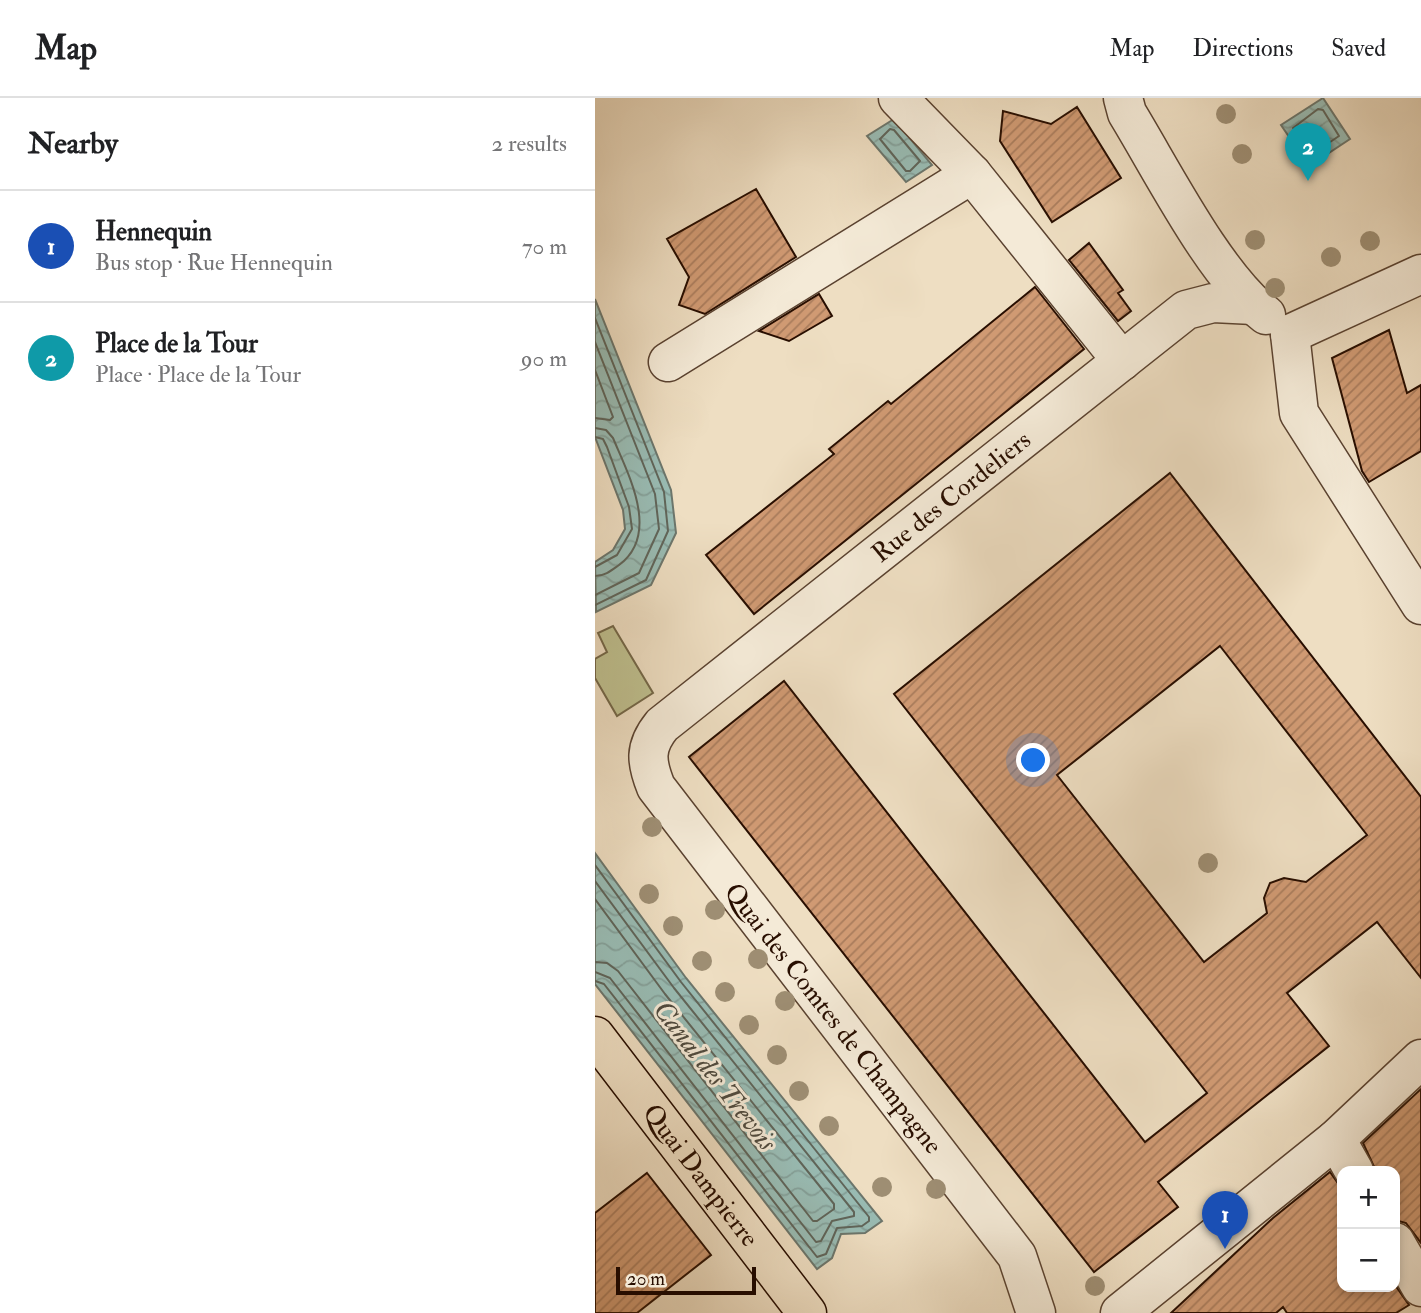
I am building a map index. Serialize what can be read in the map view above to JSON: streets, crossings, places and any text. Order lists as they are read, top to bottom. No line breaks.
{"streets":{"main road":["Quai Dampierre"],"street":["Rue des Cordeliers","Quai des Comtes de Champagne"]},"crossings":[["Rue des Cordeliers","Quai des Comtes de Champagne"]],"water":["Canal des Trevois"],"scale_bar":"20 m","page":{"header":"Map","nav":["Map","Directions","Saved"],"heading":["Nearby","2 results"],"pins":["2","1"],"list":[{"mark":"1","name":"Hennequin","note":"Bus stop · Rue Hennequin","value":"70 m"},{"mark":"2","name":"Place de la Tour","note":"Place · Place de la Tour","value":"90 m"}],"map_buttons":["+","−"],"scale":"20 m"}}
